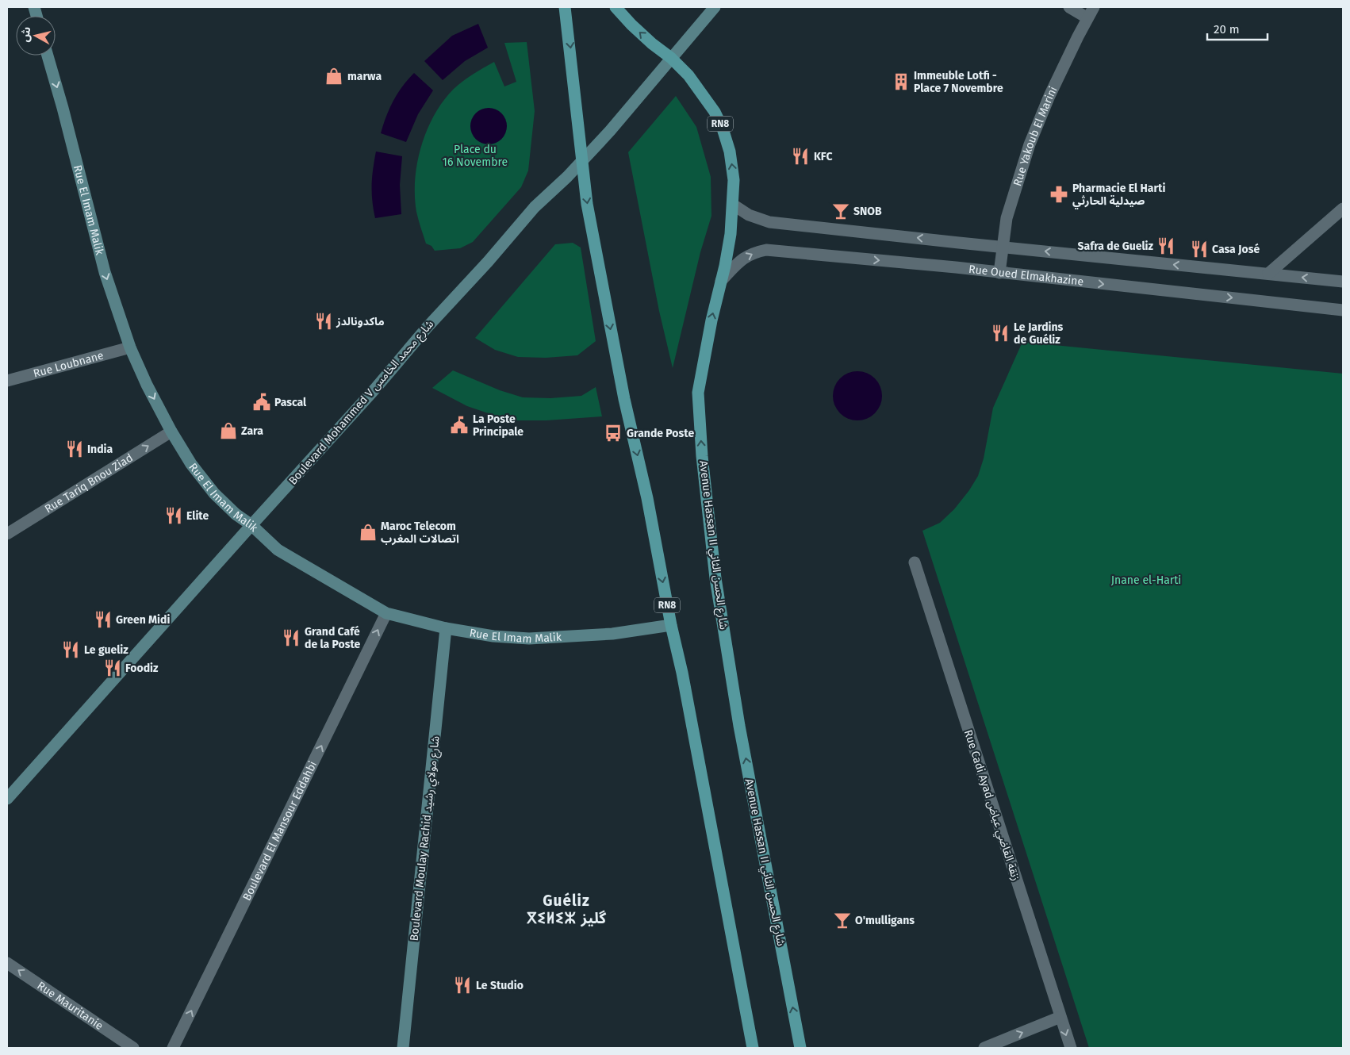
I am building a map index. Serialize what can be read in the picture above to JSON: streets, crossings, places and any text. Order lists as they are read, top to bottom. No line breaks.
{"streets":{"main road":["RN8","Avenue Hassan II شارع الحسن الثاني"],"street":["Rue Yakoub El Marini","Rue El Imam Malik","Rue Oued Elmakhazine","Rue Loubnane","Boulevard Mohammed V شارع محمد الخامس","Rue Tariq Bnou Ziad","Rue Cadi Ayad زنقة القاضي عياض","Boulevard El Mansour Eddahbi","Boulevard Moulay Rachid شارع مولاي رشيد","Rue Mauritanie"]},"crossings":[["RN8","Rue El Imam Malik"],["RN8","Boulevard Mohammed V شارع محمد الخامس"],["RN8","Avenue Hassan II شارع الحسن الثاني"],["Rue Yakoub El Marini","Rue Oued Elmakhazine"],["Rue El Imam Malik","Rue Loubnane"],["Rue El Imam Malik","Boulevard Mohammed V شارع محمد الخامس"],["Rue El Imam Malik","Rue Tariq Bnou Ziad"],["Rue El Imam Malik","Boulevard El Mansour Eddahbi"],["Rue El Imam Malik","Boulevard Moulay Rachid شارع مولاي رشيد"],["Rue Oued Elmakhazine","Avenue Hassan II شارع الحسن الثاني"],["Boulevard Mohammed V شارع محمد الخامس","Avenue Hassan II شارع الحسن الثاني"]],"one_way":["Rue El Imam Malik","Rue Tariq Bnou Ziad","Boulevard El Mansour Eddahbi","Rue Mauritanie"],"districts":["Guéliz ⴳⵉⵍⵉⵣ گليز"],"parks":["Place du 16 Novembre","Jnane el-Harti"],"places":{"shop":["marwa","Zara","Maroc Telecom اتصالات المغرب"],"building":["Immeuble Lotfi - Place 7 Novembre"],"restaurant":["KFC","Safra de Gueliz","Casa José","ماكدونالدز","Le Jardins de Guéliz","India","Elite","Green Midi","Grand Café de la Poste","Le gueliz","Foodiz","Le Studio"],"pharmacy":["Pharmacie El Harti صيدلية الحارثي"],"bar":["SNOB","O'mulligans"],"public building":["Pascal","La Poste Principale"],"bus stop":["Grande Poste"]},"scale_bar":"20 m","north":"left"}
